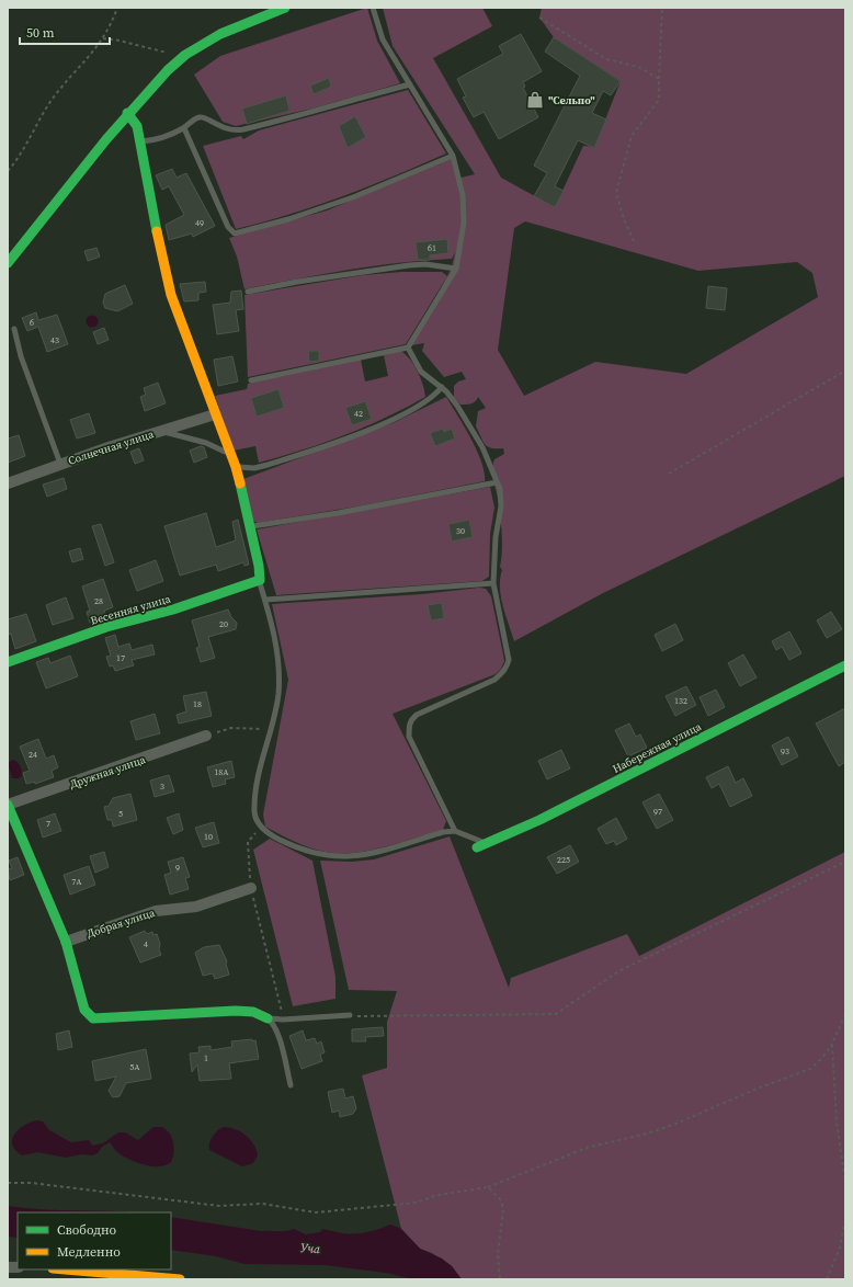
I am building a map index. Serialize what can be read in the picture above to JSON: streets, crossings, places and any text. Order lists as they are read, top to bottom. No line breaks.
{"streets":{"street":["Солнечная улица","Весенняя улица","Набережная улица","Дружная улица","Добрая улица"]},"water":["Уча"],"places":{"shop":["\"Сельпо\""]},"house_numbers":["49","61","6","43","42","30","28","20","17","132","18","93","24","18А","3","97","5","7","10","225","9","7А","4","1","5А"],"legend":["Свободно","Медленно"],"scale_bar":"50 m"}
